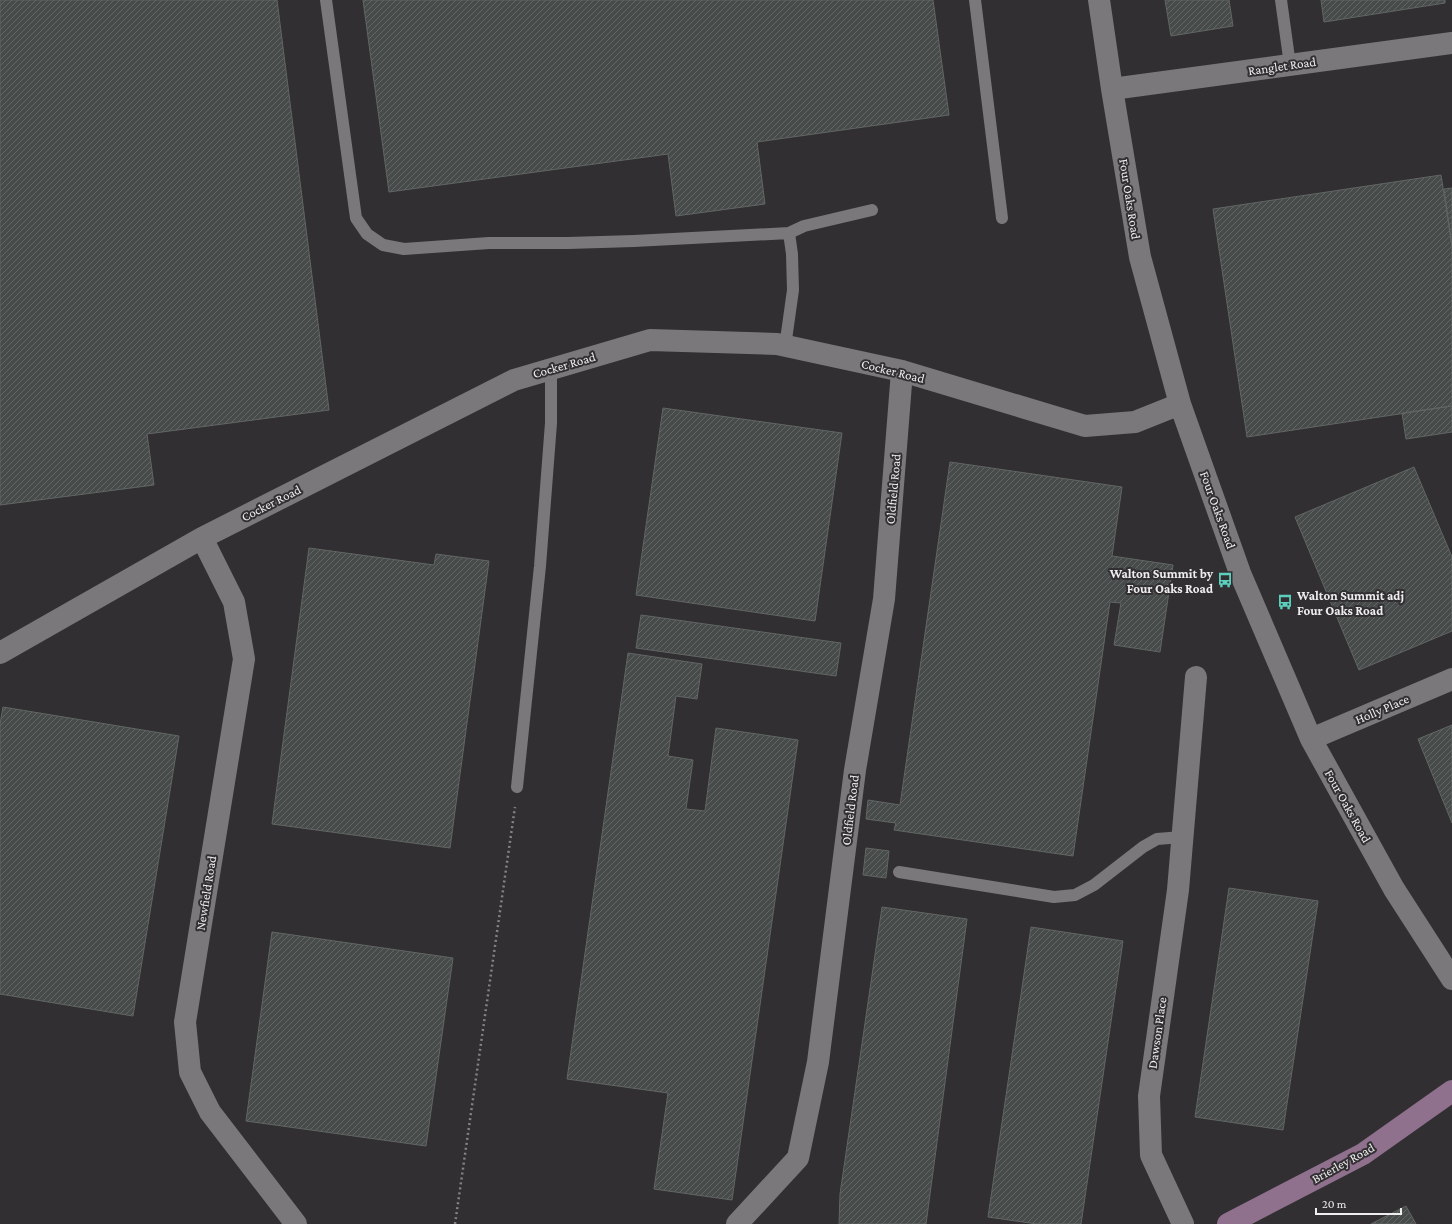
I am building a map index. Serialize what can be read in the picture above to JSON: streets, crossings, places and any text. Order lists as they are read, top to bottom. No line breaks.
{"streets":{"street":["Ranglet Road","Four Oaks Road","Cocker Road","Oldfield Road","Holly Place","Newfield Road","Dawson Place","Brierley Road"]},"crossings":[["Ranglet Road","Four Oaks Road"],["Four Oaks Road","Cocker Road"],["Four Oaks Road","Holly Place"],["Cocker Road","Oldfield Road"],["Cocker Road","Newfield Road"]],"places":{"bus stop":["Walton Summit by Four Oaks Road","Walton Summit adj Four Oaks Road"]},"scale_bar":"20 m"}
